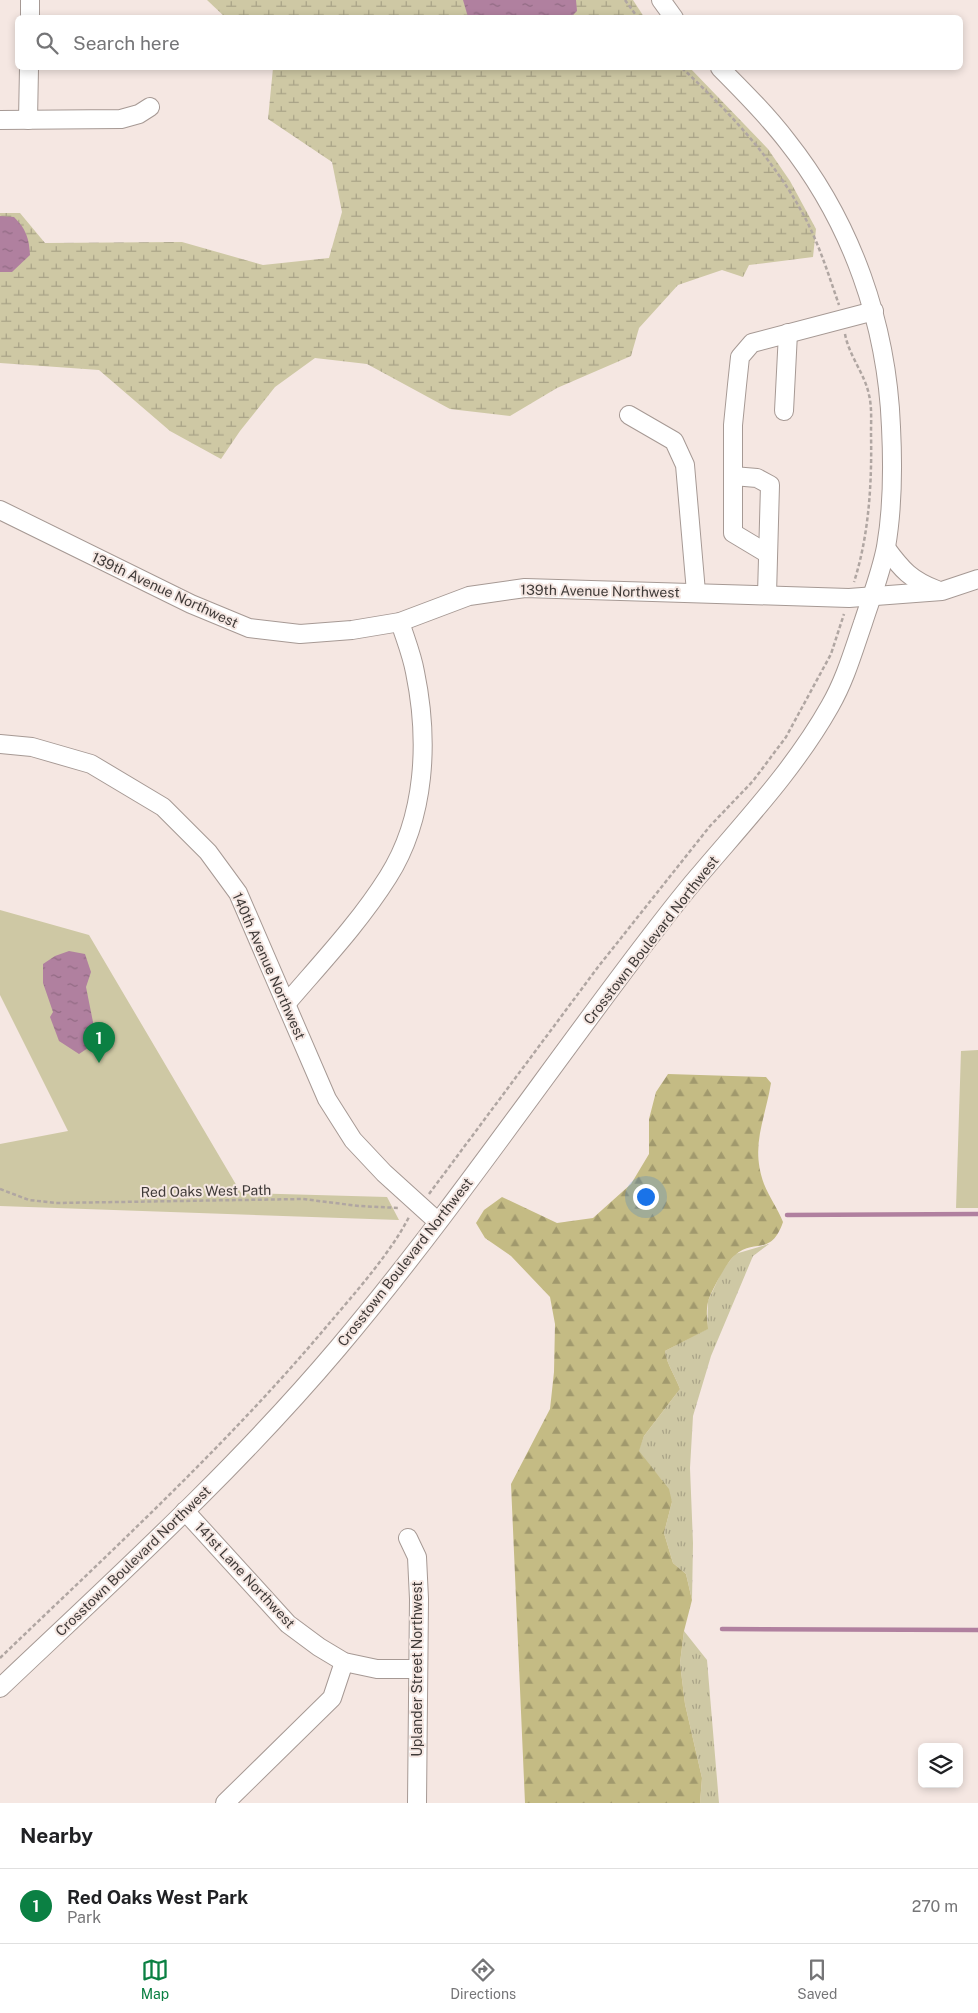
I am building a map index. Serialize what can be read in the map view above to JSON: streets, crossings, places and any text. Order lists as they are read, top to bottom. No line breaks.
{"streets":{"street":["139th Avenue Northwest","Crosstown Boulevard Northwest","140th Avenue Northwest","141st Lane Northwest","Uplander Street Northwest"],"path":["Red Oaks West Path"]},"crossings":[["139th Avenue Northwest","Crosstown Boulevard Northwest"],["Crosstown Boulevard Northwest","140th Avenue Northwest"],["Crosstown Boulevard Northwest","141st Lane Northwest"],["141st Lane Northwest","Uplander Street Northwest"]],"page":{"search":"Search here","pins":"1","heading":"Nearby","list":[{"mark":"1","name":"Red Oaks West Park","note":"Park","value":"270 m"}],"nav":["Map","Directions","Saved"]}}
